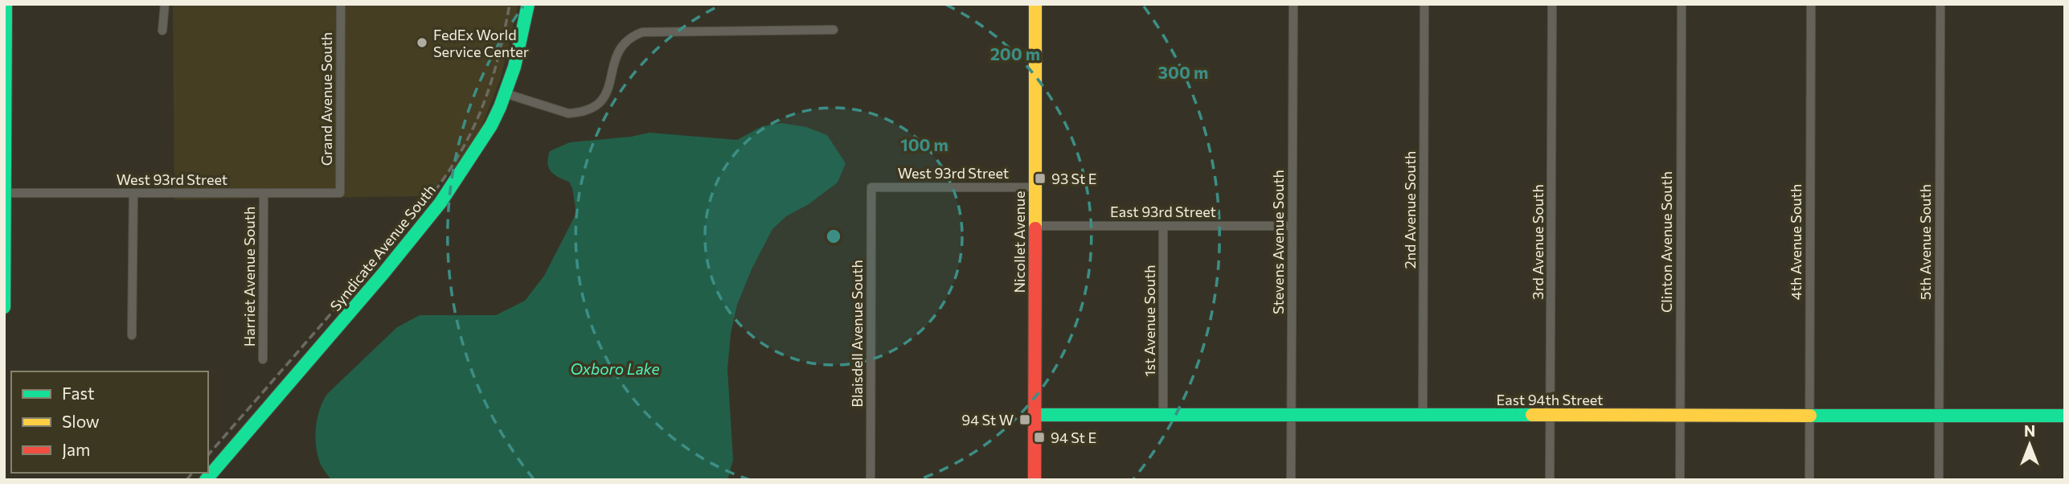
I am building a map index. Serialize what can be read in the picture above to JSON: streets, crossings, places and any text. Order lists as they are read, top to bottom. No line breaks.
{"streets":{"street":["Grand Avenue South","West 93rd Street","2nd Avenue South","East 93rd Street","Nicollet Avenue","Stevens Avenue South","3rd Avenue South","Clinton Avenue South","4th Avenue South","5th Avenue South","Syndicate Avenue South","Harriet Avenue South","1st Avenue South","Blaisdell Avenue South","East 94th Street"]},"crossings":[["Grand Avenue South","West 93rd Street"],["West 93rd Street","Nicollet Avenue"],["West 93rd Street","Harriet Avenue South"],["West 93rd Street","Blaisdell Avenue South"],["2nd Avenue South","East 94th Street"],["East 93rd Street","Nicollet Avenue"],["East 93rd Street","Stevens Avenue South"],["East 93rd Street","1st Avenue South"],["Nicollet Avenue","East 94th Street"],["Stevens Avenue South","East 94th Street"],["3rd Avenue South","East 94th Street"],["Clinton Avenue South","East 94th Street"],["4th Avenue South","East 94th Street"],["5th Avenue South","East 94th Street"],["1st Avenue South","East 94th Street"]],"water":["Oxboro Lake"],"places":{"other":["FedEx World Service Center"],"transit":["93 St E","94 St W","94 St E"]},"legend":["Fast","Slow","Jam"],"north":"top","rings":["200 m","300 m","100 m"]}
